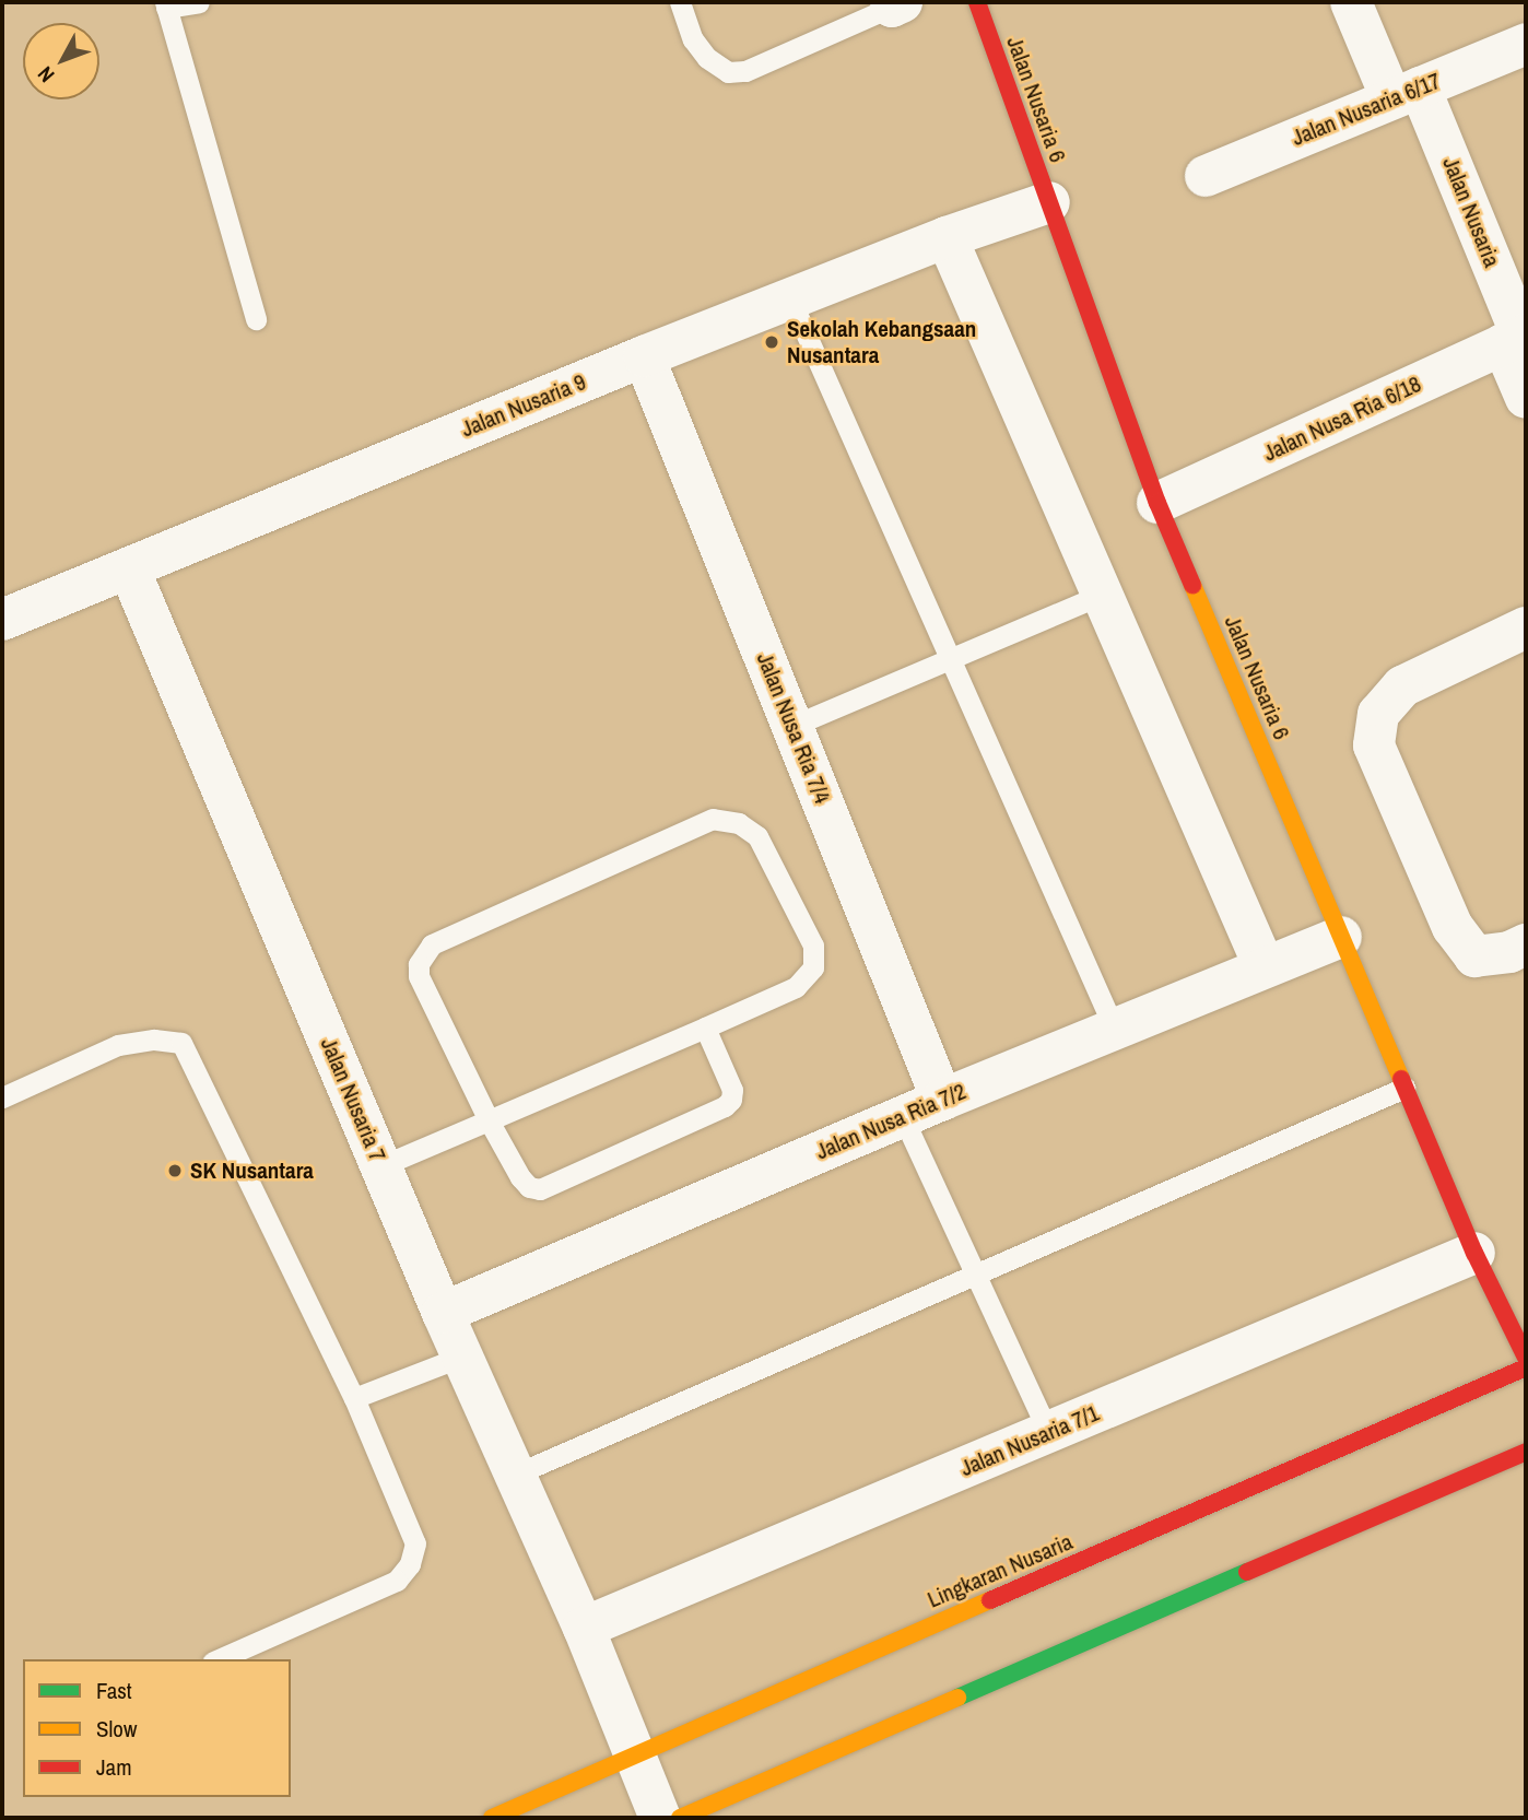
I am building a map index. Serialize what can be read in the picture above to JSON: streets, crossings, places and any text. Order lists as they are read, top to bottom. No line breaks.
{"streets":{"main road":["Jalan Nusaria 6","Lingkaran Nusaria"],"street":["Jalan Nusaria 6/17","Jalan Nusaria","Jalan Nusaria 9","Jalan Nusa Ria 6/18","Jalan Nusa Ria 7/4","Jalan Nusaria 7","Jalan Nusa Ria 7/2","Jalan Nusaria 7/1"]},"crossings":[["Jalan Nusaria 6","Jalan Nusaria 9"],["Jalan Nusaria 6","Jalan Nusa Ria 6/18"],["Jalan Nusaria 6","Jalan Nusa Ria 7/2"],["Jalan Nusaria 6","Jalan Nusaria 7/1"],["Jalan Nusaria 6/17","Jalan Nusaria"],["Jalan Nusaria","Jalan Nusa Ria 6/18"],["Jalan Nusaria 9","Jalan Nusa Ria 7/4"],["Jalan Nusaria 9","Jalan Nusaria 7"],["Jalan Nusa Ria 7/4","Jalan Nusa Ria 7/2"],["Jalan Nusaria 7","Jalan Nusa Ria 7/2"],["Jalan Nusaria 7","Jalan Nusaria 7/1"],["Jalan Nusaria 7","Lingkaran Nusaria"]],"places":["Sekolah Kebangsaan Nusantara","SK Nusantara"],"legend":["Fast","Slow","Jam"],"north":"bottom left"}
